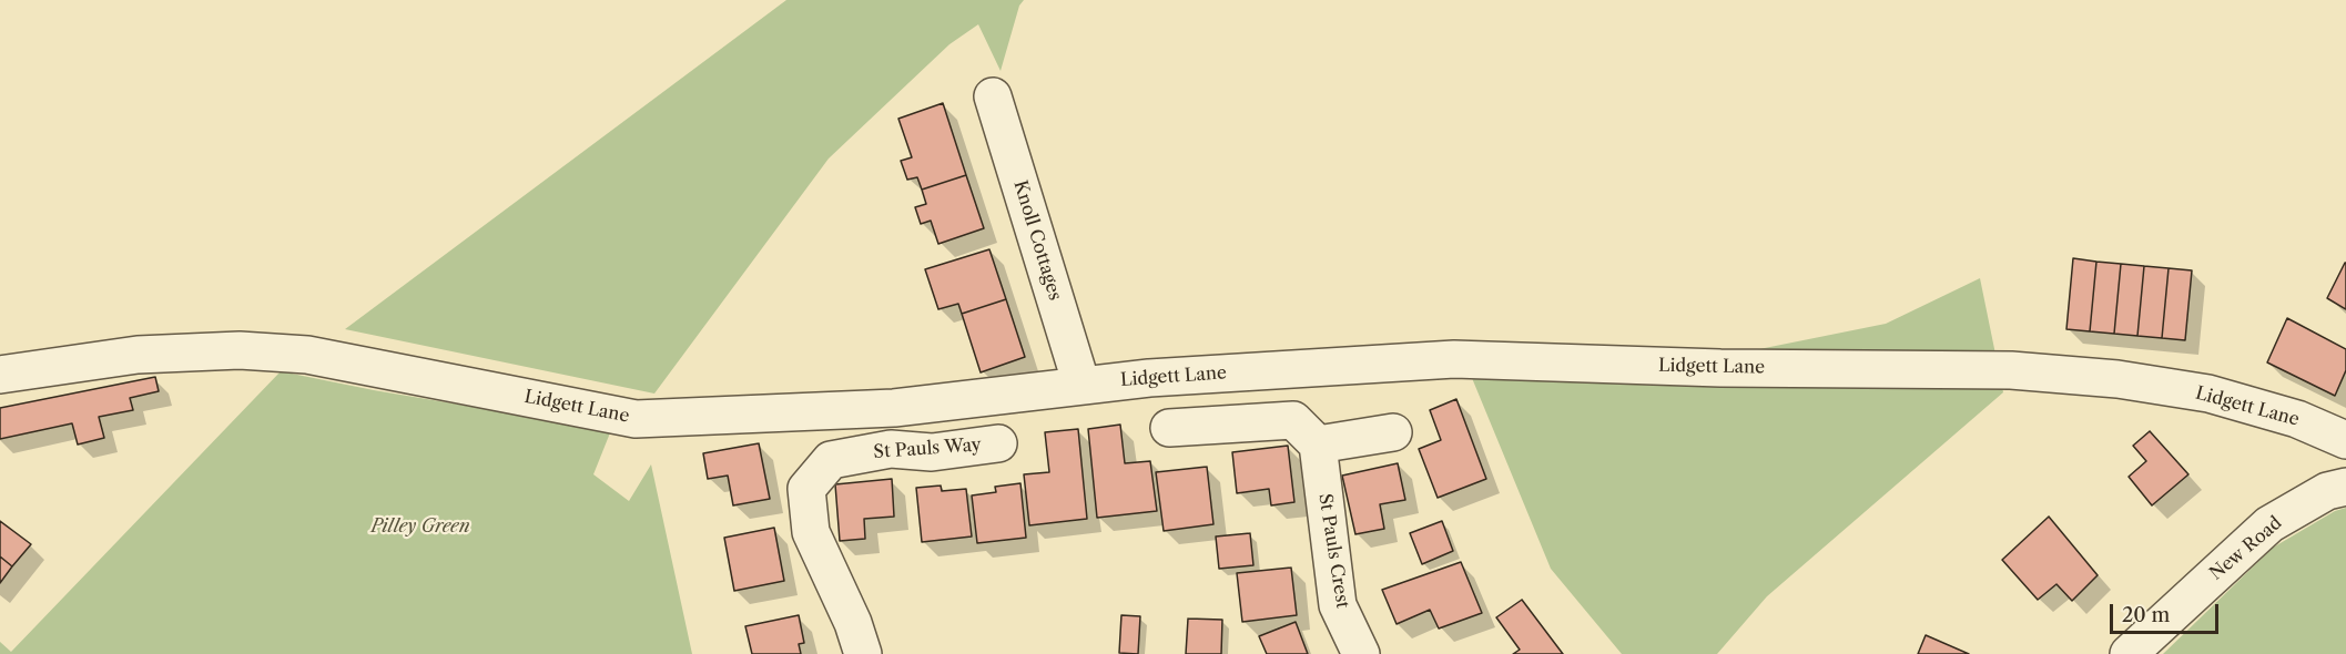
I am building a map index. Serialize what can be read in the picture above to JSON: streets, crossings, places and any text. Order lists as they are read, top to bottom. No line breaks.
{"streets":{"street":["Knoll Cottages","Lidgett Lane","St Pauls Way","New Road","St Pauls Crest"]},"crossings":[["Knoll Cottages","Lidgett Lane"]],"parks":["Pilley Green"],"scale_bar":"20 m"}
